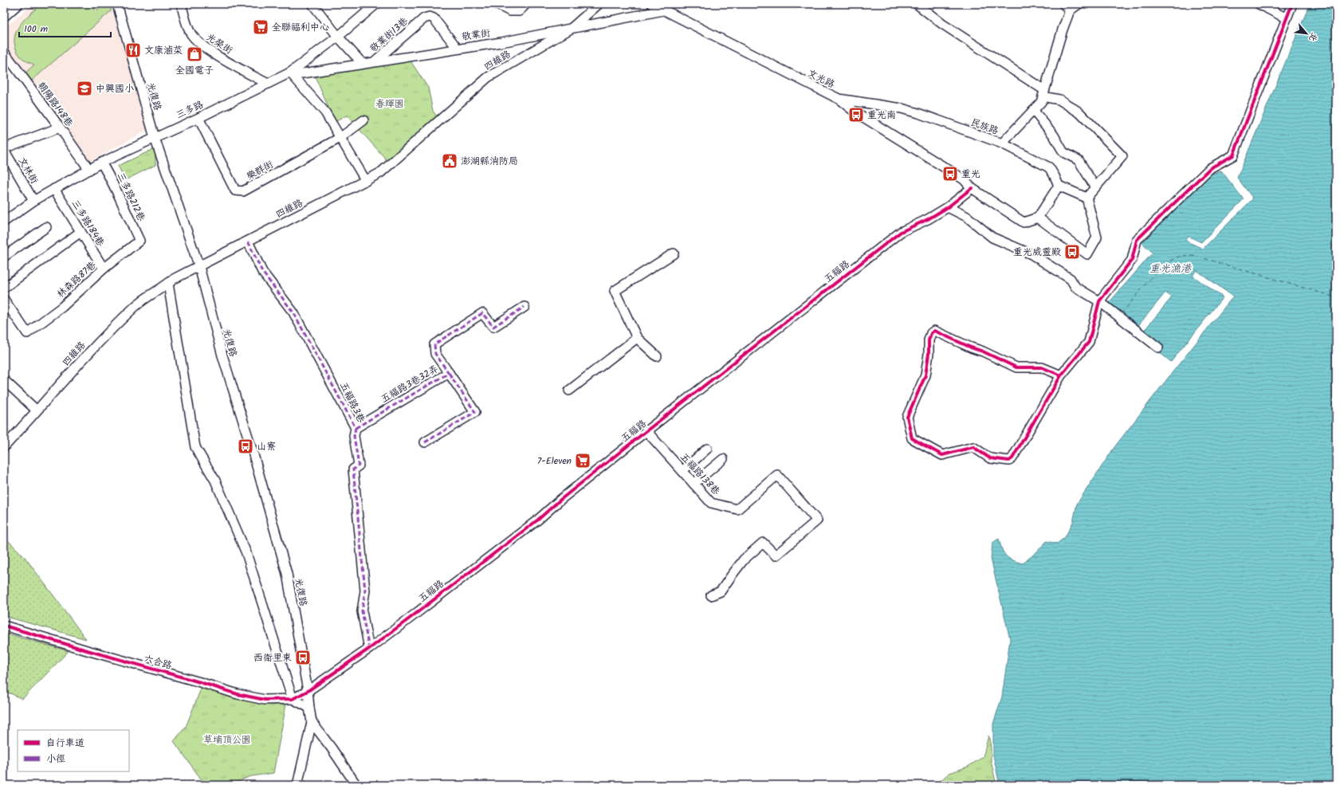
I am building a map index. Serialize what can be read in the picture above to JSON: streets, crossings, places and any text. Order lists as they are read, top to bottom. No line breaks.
{"streets":{"street":["敬業街13巷","敬業街","光榮街","四維路","文光路","光復路","朝陽路148巷","三多路","民族路","文林街","樂群街","三多路212巷","三多路184巷","五福路","林森路87巷","五福路3巷32弄","五福路3巷","五福路138巷","六合路"]},"crossings":[["敬業街13巷","敬業街"],["敬業街","四維路"],["敬業街","文光路"],["敬業街","三多路"],["光榮街","三多路"],["四維路","光復路"],["四維路","五福路3巷"],["文光路","民族路"],["文光路","五福路"],["光復路","三多路"],["光復路","五福路"],["光復路","六合路"],["朝陽路148巷","三多路"],["三多路","文林街"],["三多路","樂群街"],["三多路","三多路212巷"],["三多路","三多路184巷"],["三多路212巷","林森路87巷"],["三多路184巷","林森路87巷"],["五福路","五福路3巷"],["五福路","五福路138巷"],["五福路","六合路"],["五福路3巷32弄","五福路3巷"]],"water":["重光漁港"],"parks":["春暉園","草埔頂公園"],"places":{"supermarket":["全聯福利中心","7-Eleven"],"restaurant":["文康滷菜"],"shop":["全國電子"],"school or university":["中興國小"],"bus stop":["重光南","重光","重光威靈殿","山寮","西衛里東"],"public building":["澎湖縣消防局"]},"legend":["自行車道","小徑"],"scale_bar":"100 m","north":"bottom right"}
